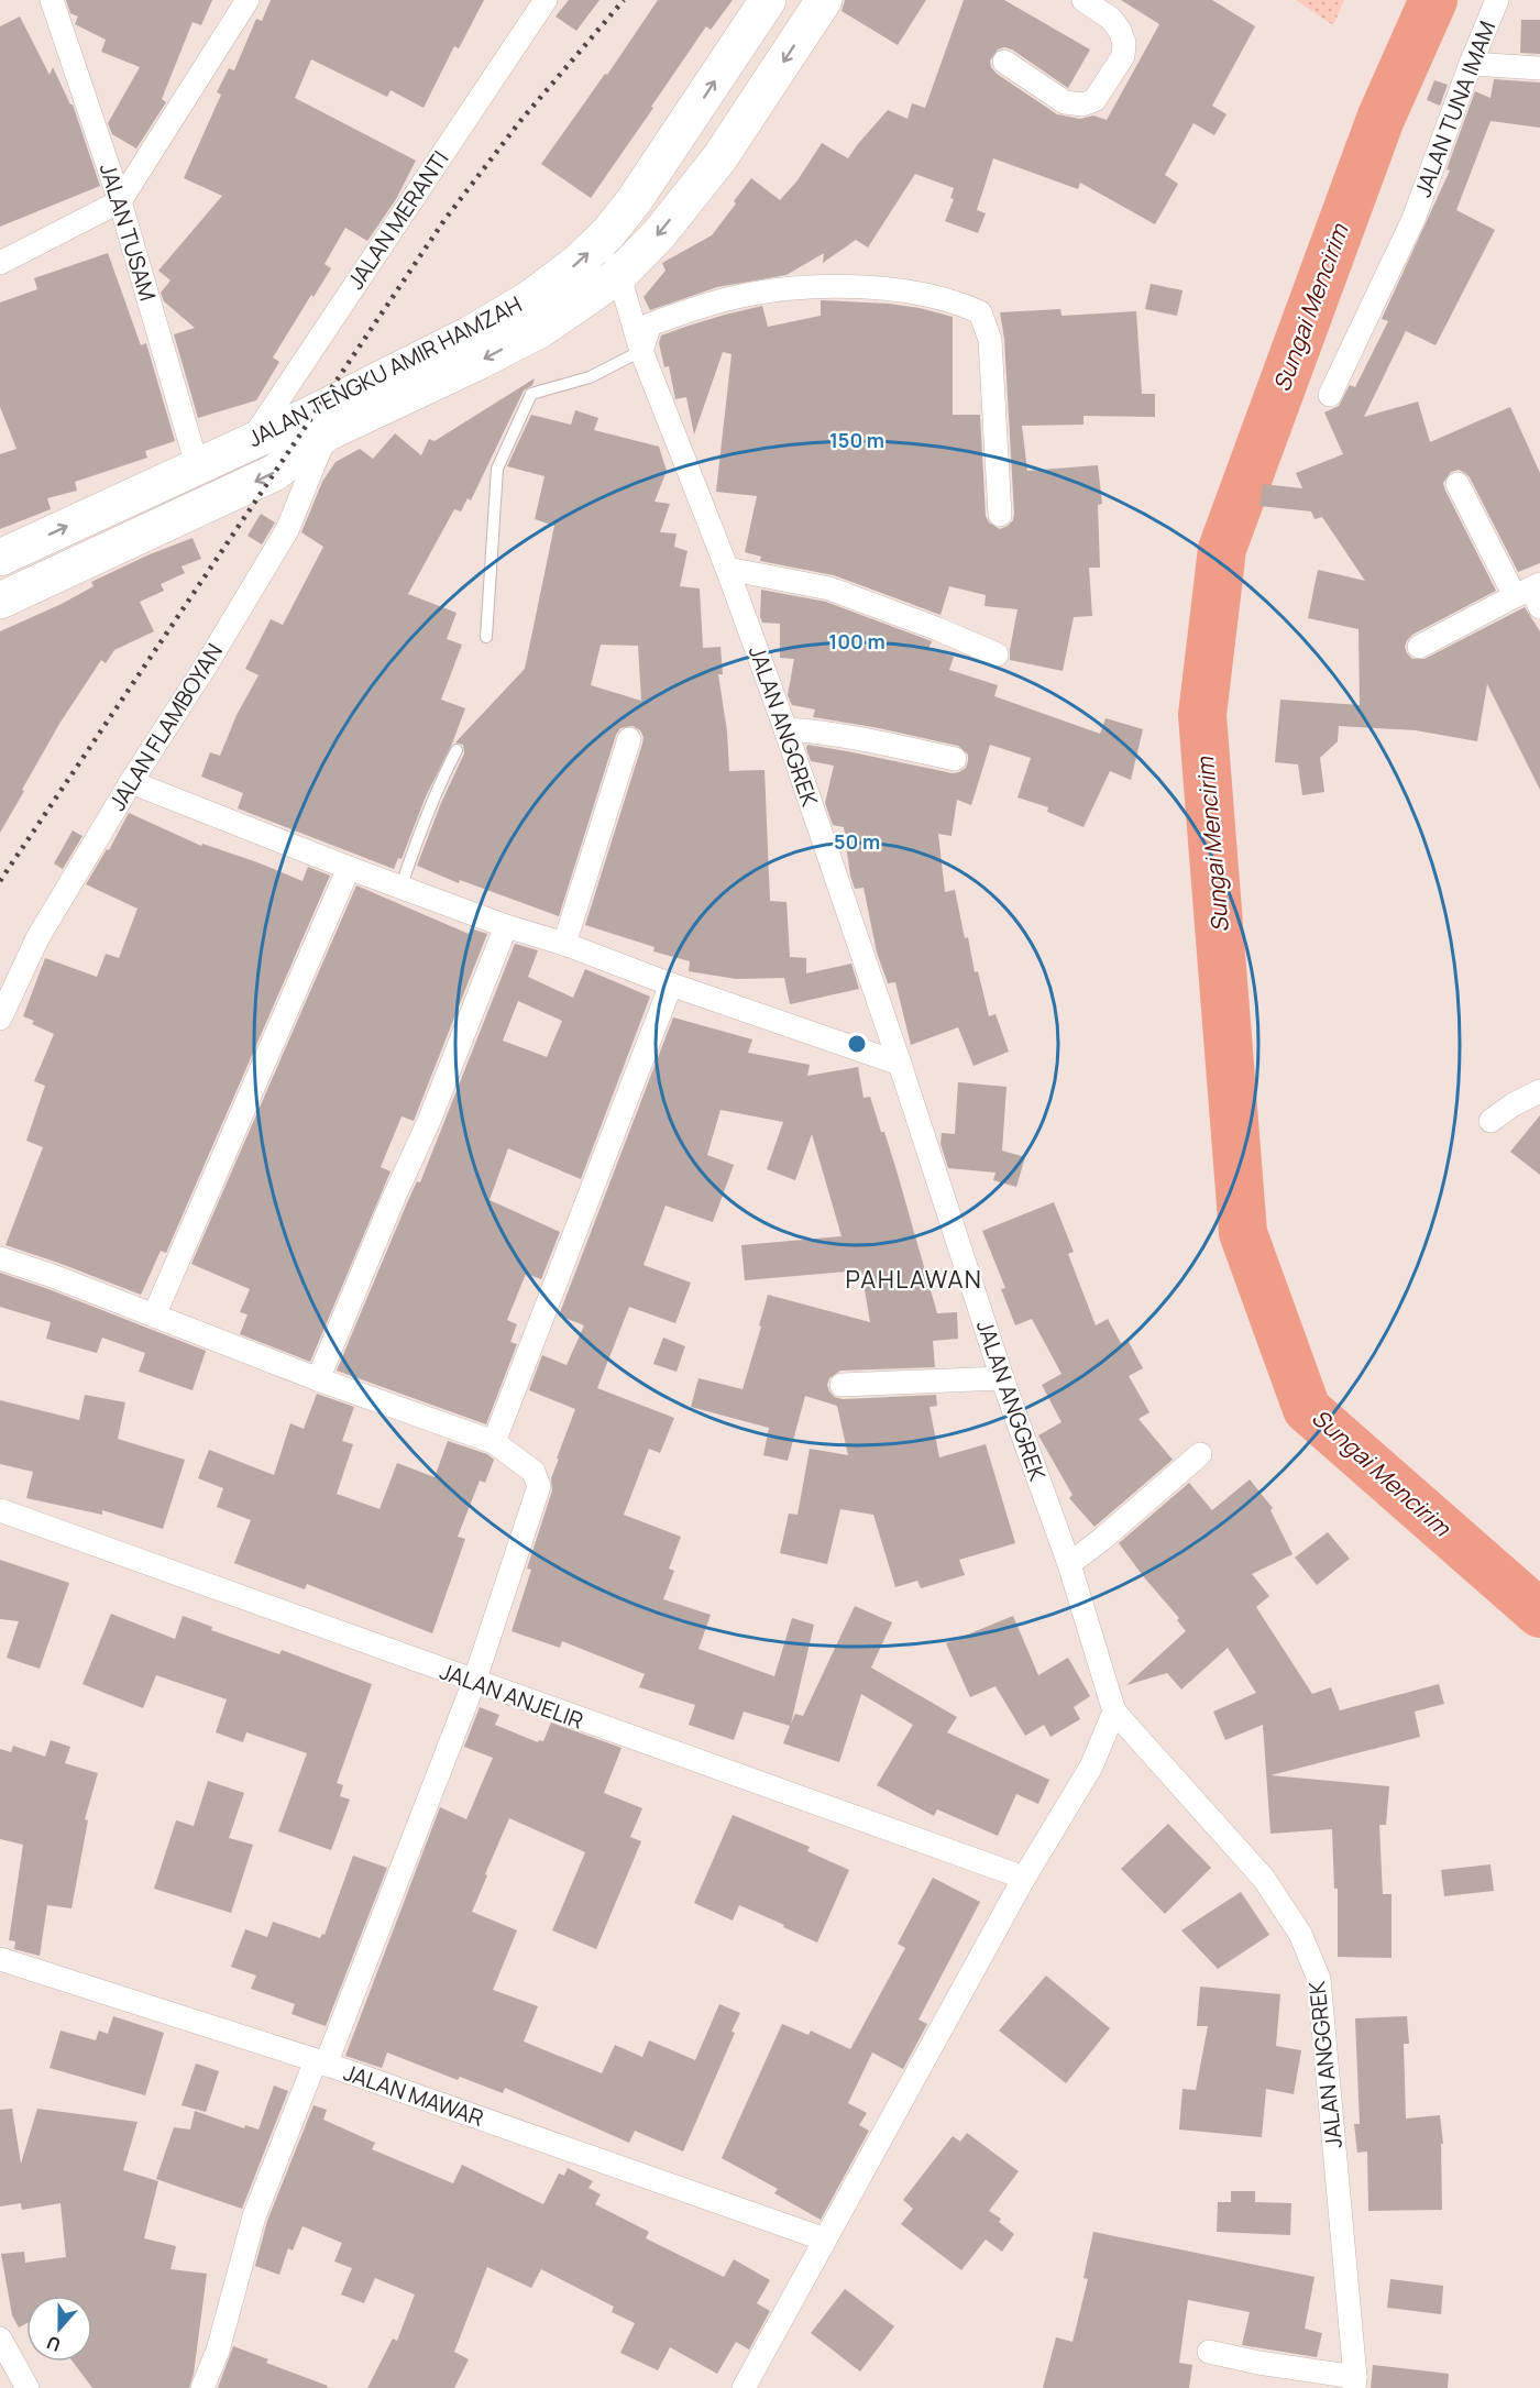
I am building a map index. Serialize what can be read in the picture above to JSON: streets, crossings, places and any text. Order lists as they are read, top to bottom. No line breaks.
{"streets":{"main road":["JALAN TENGKU AMIR HAMZAH"],"street":["JALAN TUNA IMAM","JALAN MERANTI","JALAN TUSAM","JALAN ANGGREK","JALAN FLAMBOYAN","JALAN ANJELIR","JALAN MAWAR"]},"crossings":[["JALAN MERANTI","JALAN TENGKU AMIR HAMZAH"],["JALAN TUSAM","JALAN TENGKU AMIR HAMZAH"],["JALAN TENGKU AMIR HAMZAH","JALAN ANGGREK"],["JALAN TENGKU AMIR HAMZAH","JALAN FLAMBOYAN"]],"districts":["PAHLAWAN"],"water":["Sungai Mencirim"],"north":"bottom","rings":["150 m","100 m","50 m"]}
